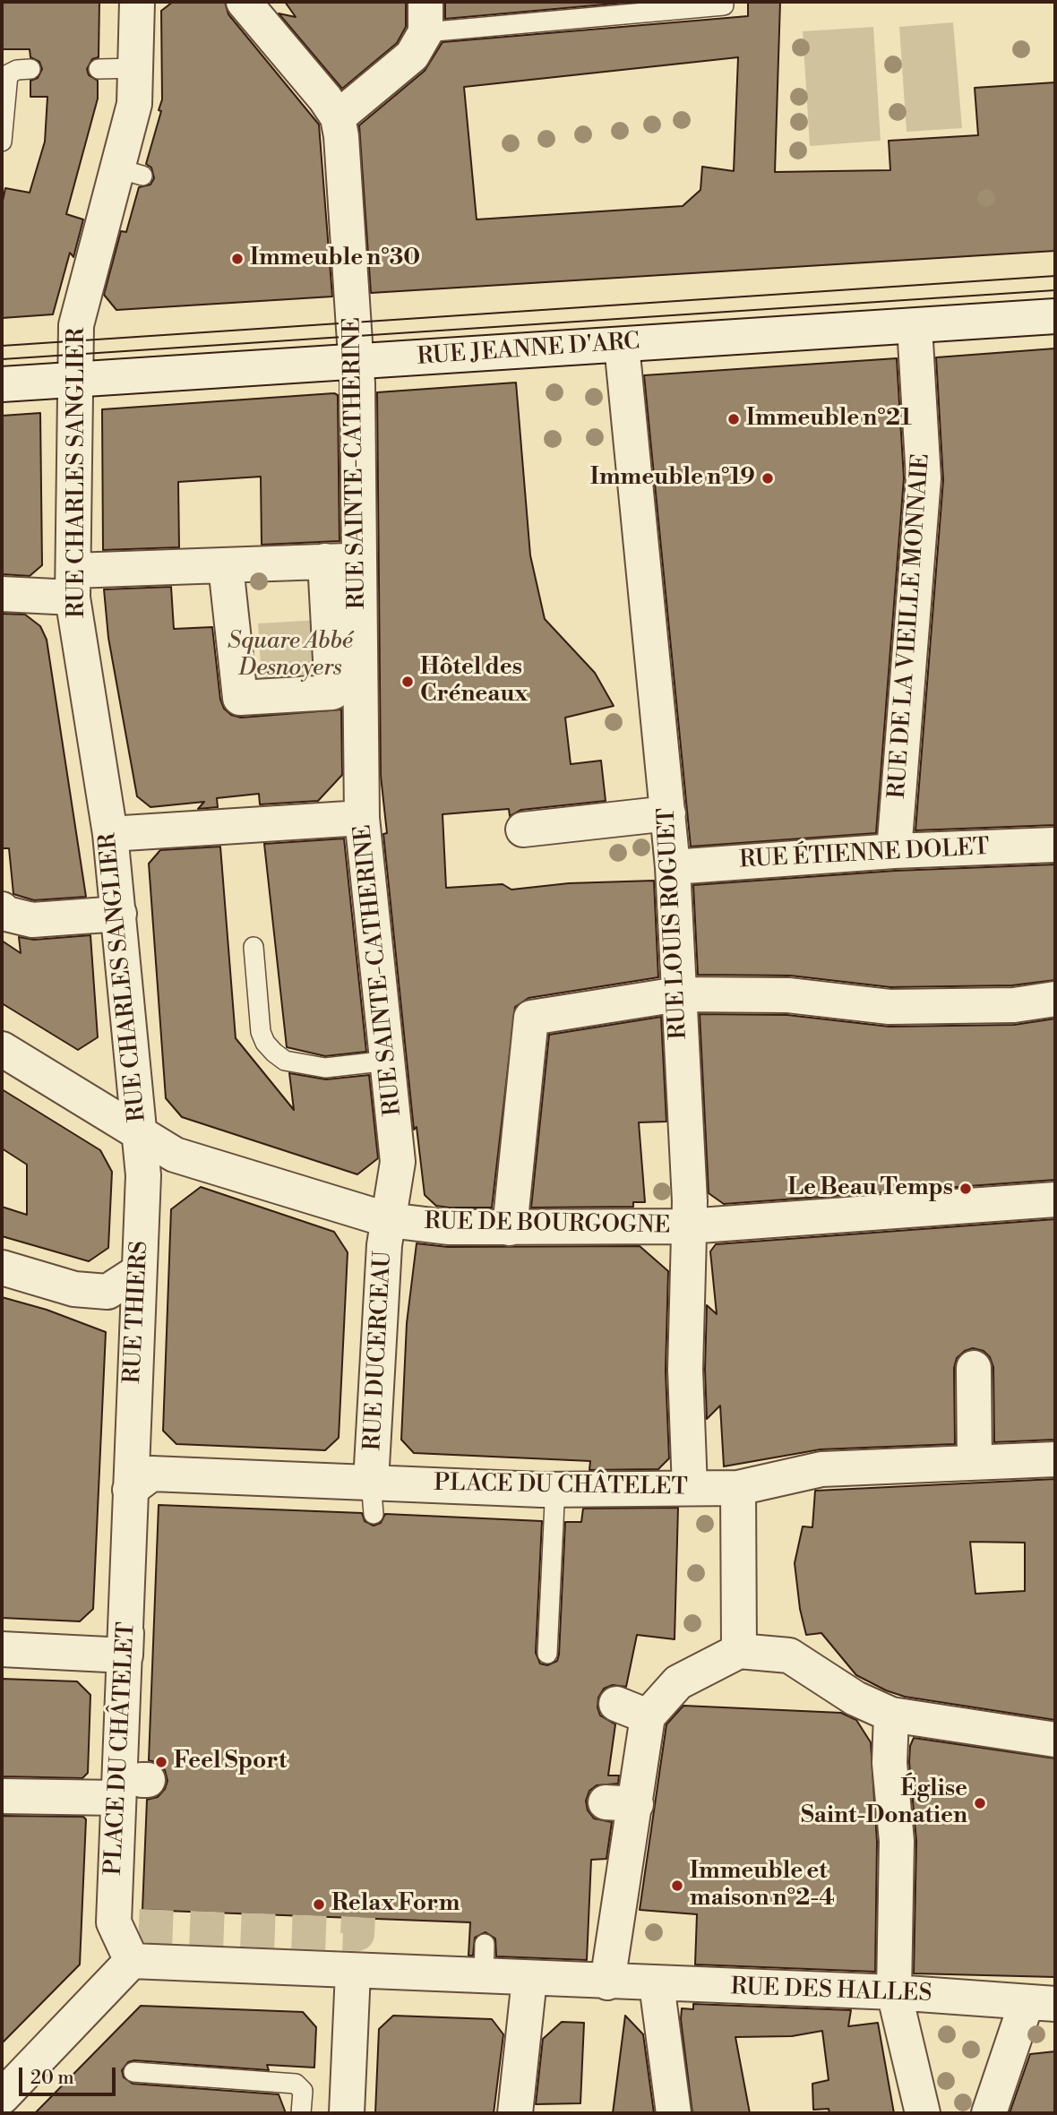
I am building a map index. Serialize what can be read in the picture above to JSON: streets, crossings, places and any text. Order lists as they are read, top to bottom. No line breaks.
{"streets":{"street":["RUE JEANNE D'ARC","RUE SAINTE-CATHERINE","RUE CHARLES SANGLIER","RUE DE LA VIEILLE MONNAIE","RUE ÉTIENNE DOLET","RUE LOUIS ROGUET","RUE DE BOURGOGNE","RUE THIERS","RUE DUCERCEAU","PLACE DU CHÂTELET","RUE DES HALLES"]},"crossings":[["RUE JEANNE D'ARC","RUE SAINTE-CATHERINE"],["RUE JEANNE D'ARC","RUE CHARLES SANGLIER"],["RUE JEANNE D'ARC","RUE DE LA VIEILLE MONNAIE"],["RUE JEANNE D'ARC","RUE LOUIS ROGUET"],["RUE SAINTE-CATHERINE","RUE DE BOURGOGNE"],["RUE SAINTE-CATHERINE","RUE DUCERCEAU"],["RUE CHARLES SANGLIER","RUE DE BOURGOGNE"],["RUE CHARLES SANGLIER","RUE THIERS"],["RUE DE LA VIEILLE MONNAIE","RUE ÉTIENNE DOLET"],["RUE ÉTIENNE DOLET","RUE LOUIS ROGUET"],["RUE LOUIS ROGUET","RUE DE BOURGOGNE"],["RUE LOUIS ROGUET","PLACE DU CHÂTELET"],["RUE DE BOURGOGNE","RUE THIERS"],["RUE DE BOURGOGNE","RUE DUCERCEAU"],["RUE THIERS","PLACE DU CHÂTELET"],["RUE DUCERCEAU","PLACE DU CHÂTELET"]],"parks":["Square Abbé Desnoyers"],"places":["Immeuble n°30","Immeuble n°21","Immeuble n°19","Hôtel des Créneaux","Le Beau Temps","Feel Sport","Église Saint-Donatien","Immeuble et maison n°2-4","Relax Form"],"scale_bar":"20 m"}
